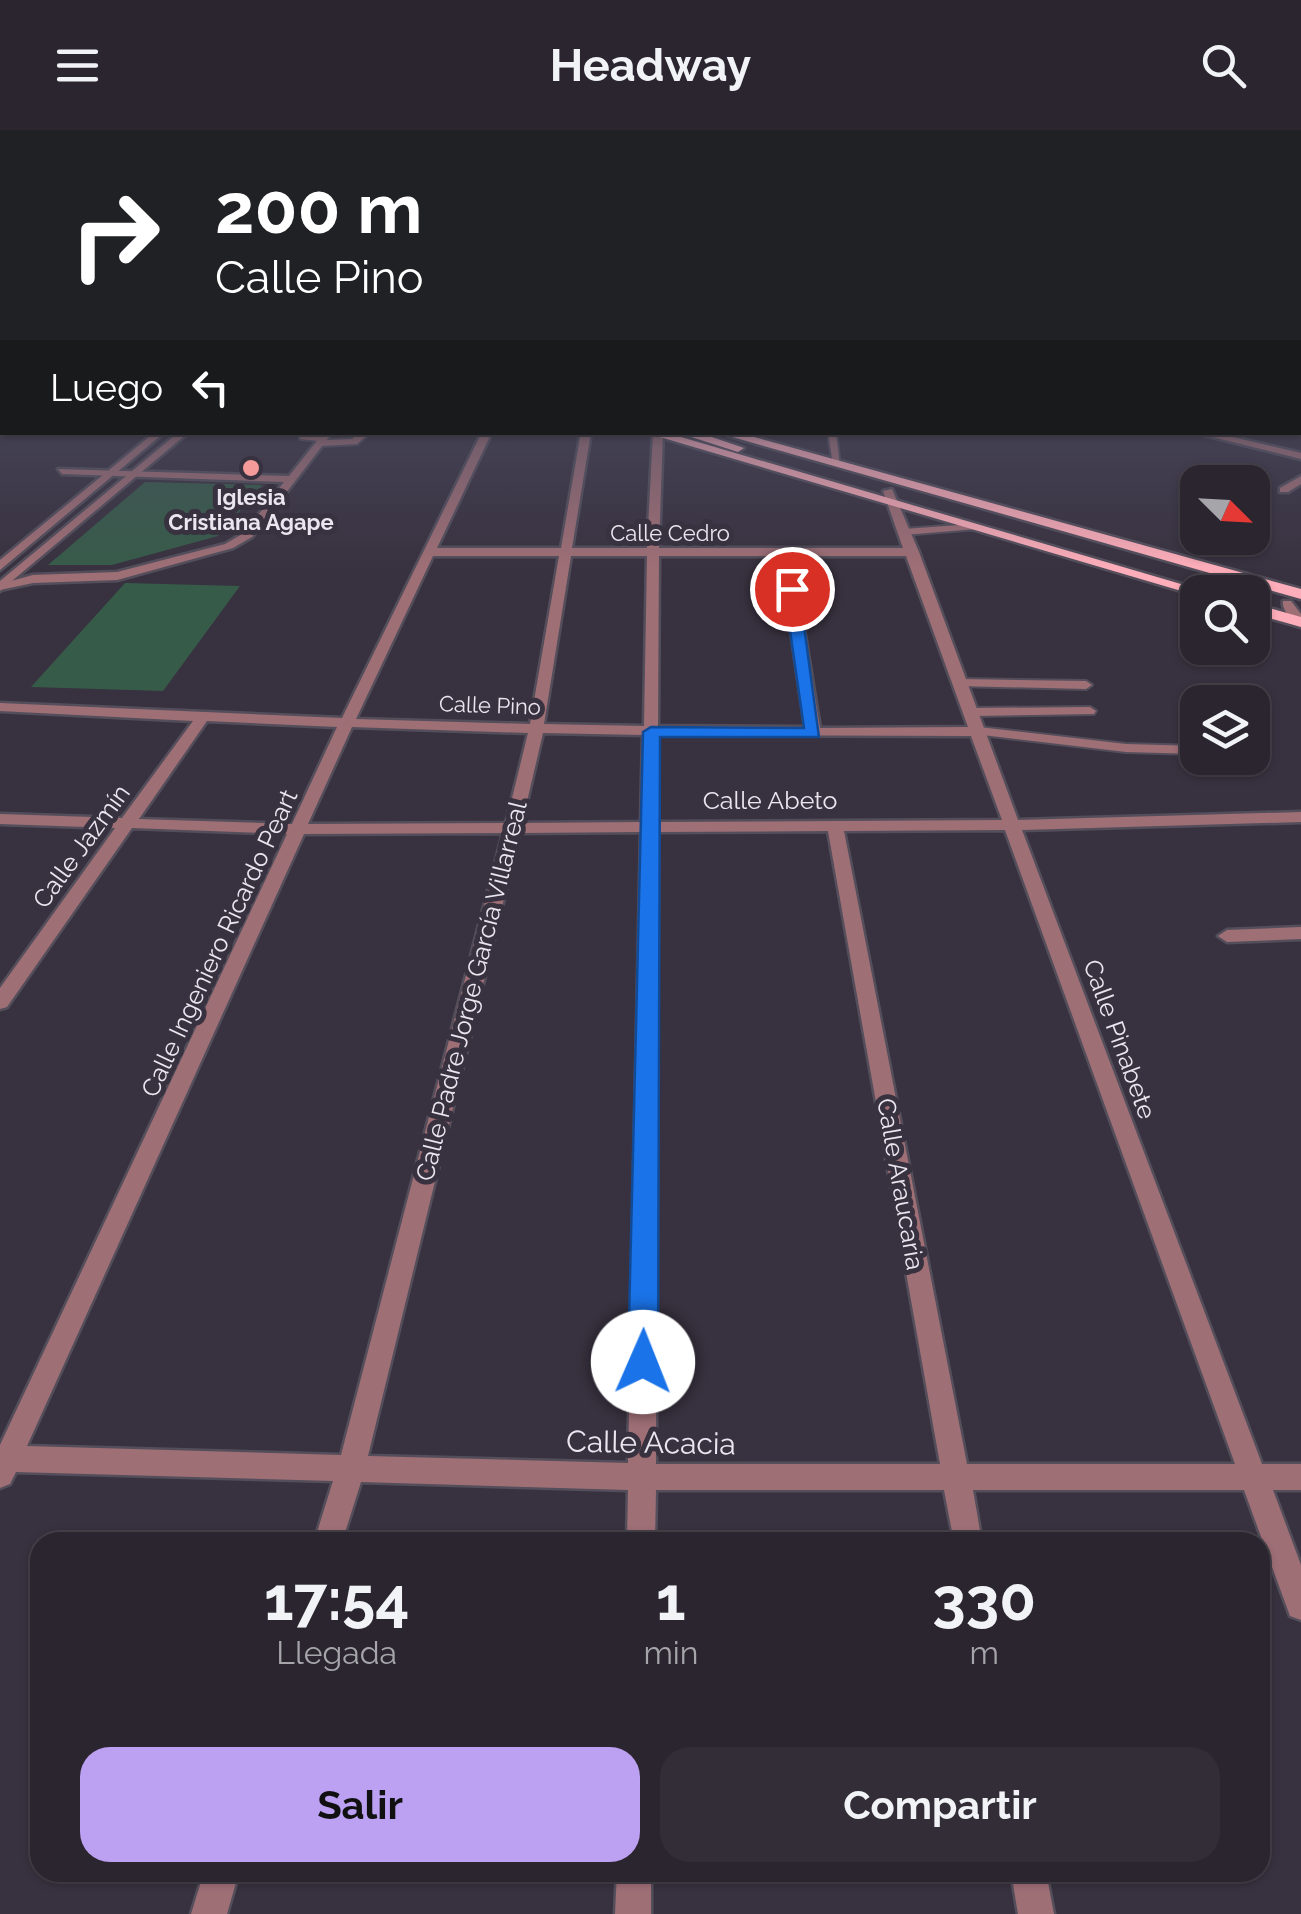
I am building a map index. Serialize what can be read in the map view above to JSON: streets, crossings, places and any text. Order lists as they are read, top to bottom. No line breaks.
{"streets":{"street":["Calle Cedro","Calle Pino","Calle Abeto","Calle Jazmín","Calle Ingeniero Ricardo Peart","Calle Padre Jorge García Villarreal","Calle Pinabete","Calle Araucaria","Calle Acacia"]},"crossings":[["Calle Cedro","Calle Ingeniero Ricardo Peart"],["Calle Cedro","Calle Padre Jorge García Villarreal"],["Calle Cedro","Calle Pinabete"],["Calle Pino","Calle Jazmín"],["Calle Pino","Calle Ingeniero Ricardo Peart"],["Calle Pino","Calle Padre Jorge García Villarreal"],["Calle Pino","Calle Pinabete"],["Calle Abeto","Calle Jazmín"],["Calle Abeto","Calle Ingeniero Ricardo Peart"],["Calle Abeto","Calle Padre Jorge García Villarreal"],["Calle Abeto","Calle Pinabete"],["Calle Abeto","Calle Araucaria"],["Calle Ingeniero Ricardo Peart","Calle Acacia"],["Calle Padre Jorge García Villarreal","Calle Acacia"],["Calle Pinabete","Calle Acacia"],["Calle Araucaria","Calle Acacia"]],"places":["Iglesia Cristiana Agape"],"north":"bottom right","page":{"header":"Headway","turn":["200 m","Calle Pino"],"then":"Luego","eta":["17:54","Llegada","1","min","330","m"],"buttons":["Salir","Compartir"]}}
